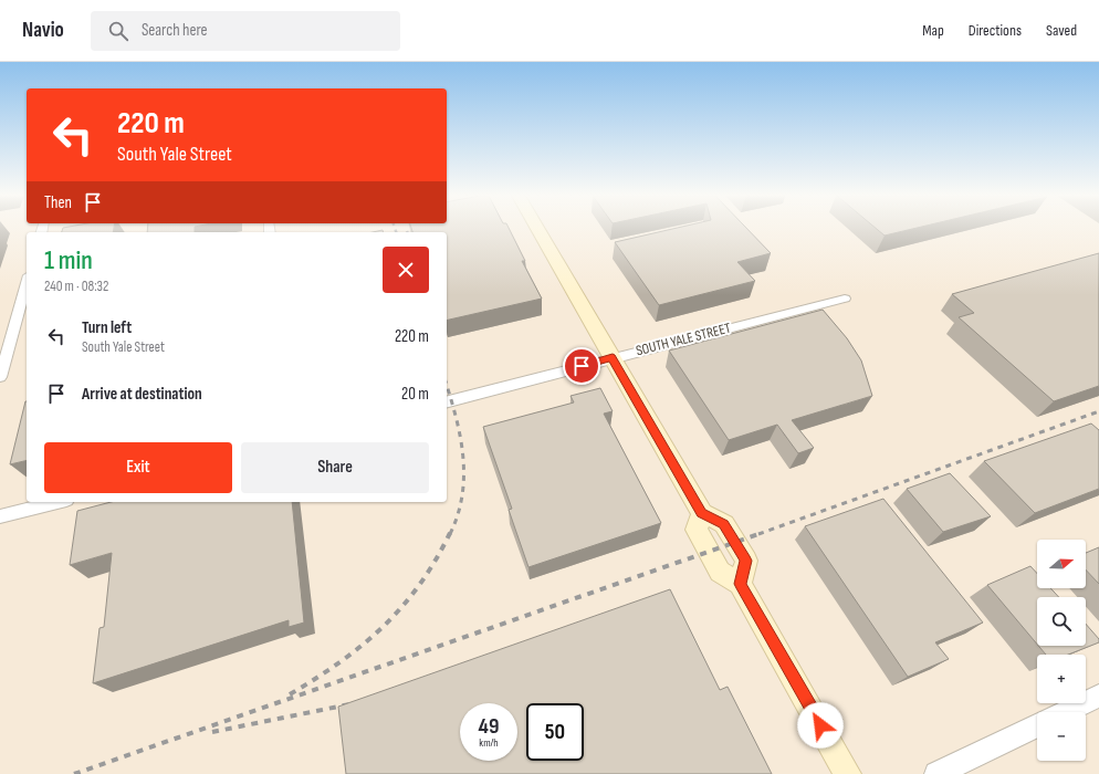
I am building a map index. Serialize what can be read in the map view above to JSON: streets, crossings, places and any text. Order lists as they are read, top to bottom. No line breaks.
{"streets":{"street":["SOUTH YALE STREET"]},"north":"right","page":{"header":"Navio","search":"Search here","nav":["Map","Directions","Saved"],"turn":["220 m","South Yale Street"],"then":"Then","heading":["1 min","240 m · 08:32"],"list":[{"name":"Turn left","note":"South Yale Street","value":"220 m"},{"name":"Arrive at destination","value":"20 m"}],"buttons":["Exit","Share"],"map_buttons":["+","−"],"speed":"49 km/h","limit":"50"}}
